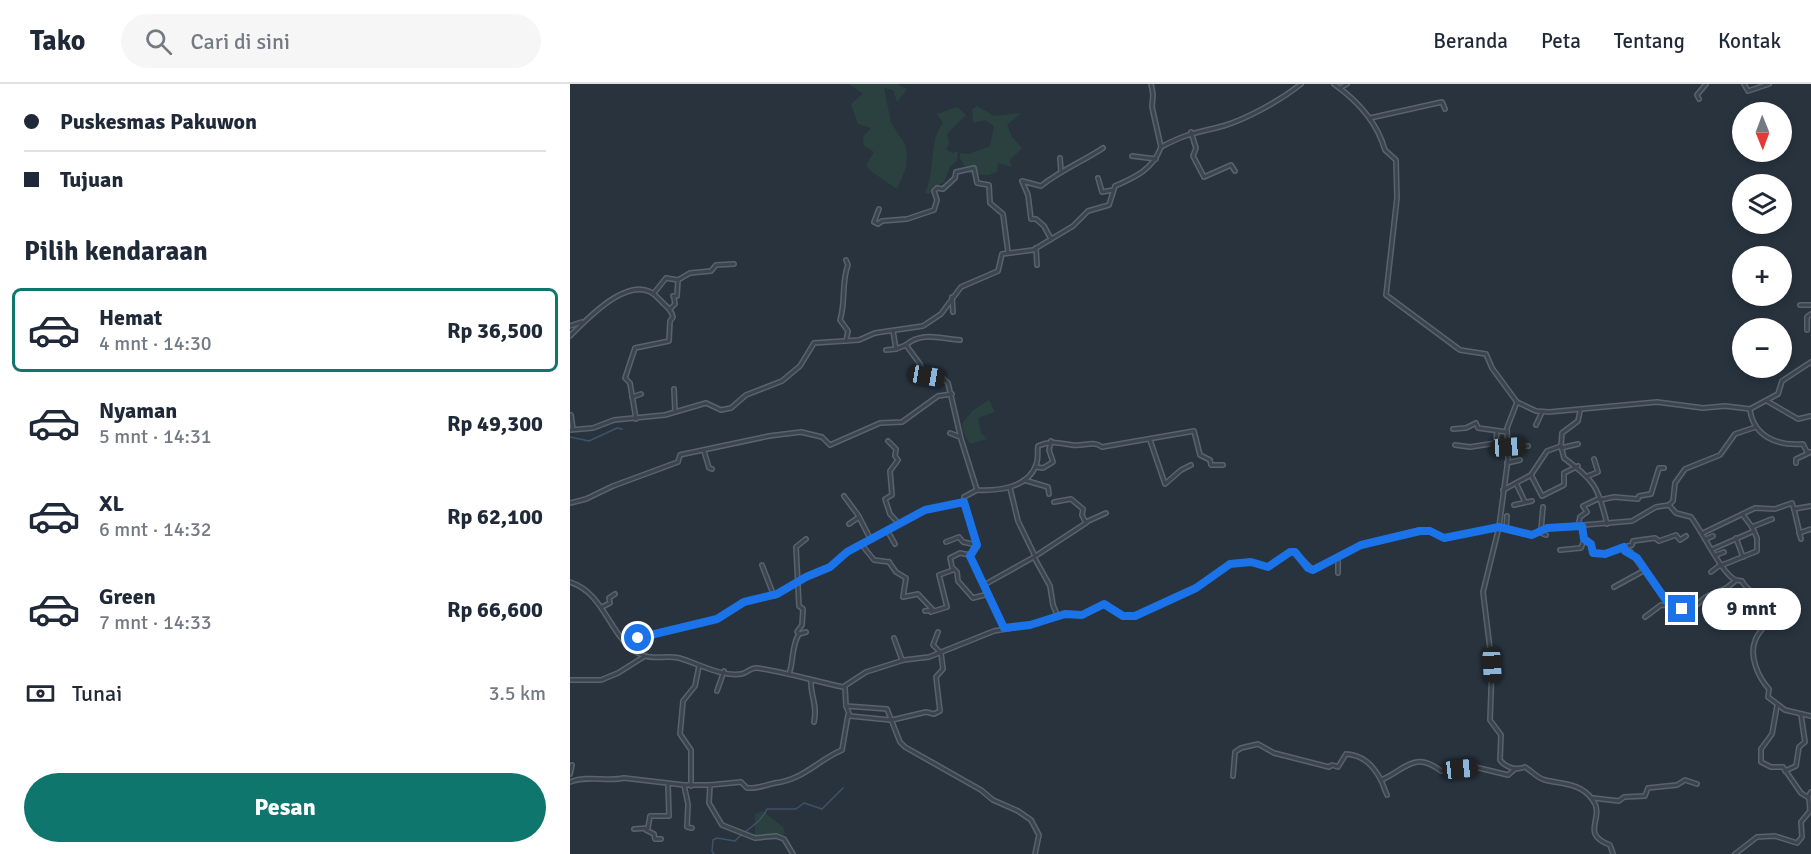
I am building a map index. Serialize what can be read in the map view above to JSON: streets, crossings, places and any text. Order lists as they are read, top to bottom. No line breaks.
{"north":"bottom","page":{"header":"Tako","search":"Cari di sini","nav":["Beranda","Peta","Tentang","Kontak"],"banner":["Puskesmas Pakuwon","Tujuan"],"map_buttons":["+","−"],"heading":"Pilih kendaraan","list":[{"name":"Hemat","note":"4 mnt · 14:30","value":"Rp 36,500"},{"name":"Nyaman","note":"5 mnt · 14:31","value":"Rp 49,300"},{"name":"XL","note":"6 mnt · 14:32","value":"Rp 62,100"},{"name":"Green","note":"7 mnt · 14:33","value":"Rp 66,600"}],"bubble":"9 mnt","pay":["Tunai","3.5 km"],"buttons":"Pesan"}}
